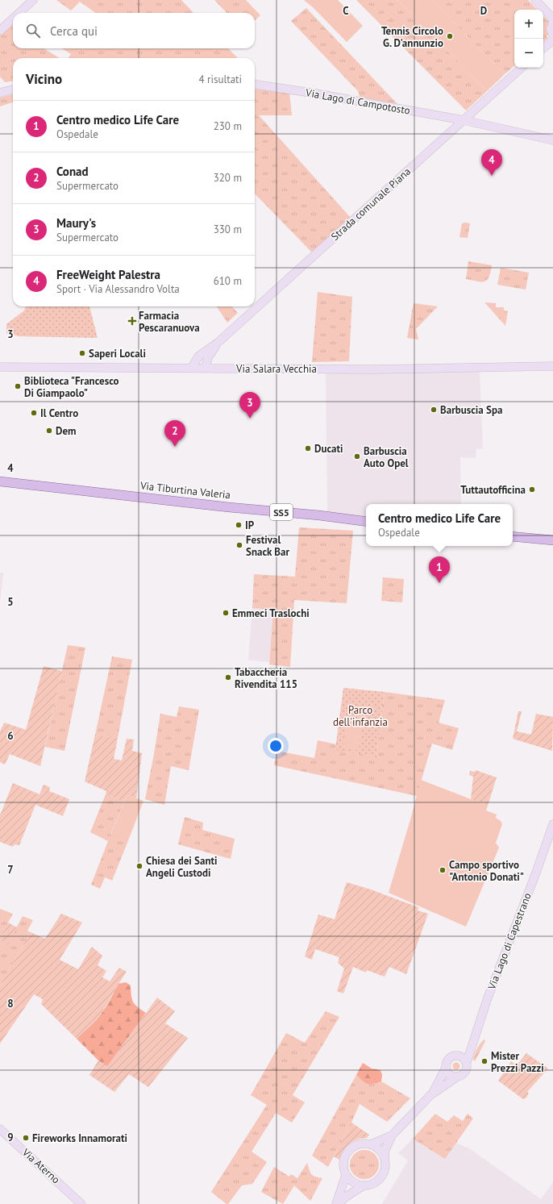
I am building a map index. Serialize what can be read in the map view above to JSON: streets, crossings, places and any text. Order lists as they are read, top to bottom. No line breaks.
{"streets":{"main road":["Via Tiburtina Valeria","SS5"],"street":["Via Lago di Campotosto","Strada comunale Piana","Via Salara Vecchia","Via Lago di Capestrano","Via Aterno"]},"crossings":[["Via Lago di Campotosto","Strada comunale Piana"],["Strada comunale Piana","Via Salara Vecchia"]],"parks":["Parco dell'infanzia"],"places":{"other":["Tennis Circolo G. D'annunzio","Saperi Locali","Biblioteca \"Francesco Di Giampaolo\"","Barbuscia Spa","Il Centro","Dem","Ducati","Barbuscia Auto Opel","Tuttautofficina","IP","Festival Snack Bar","Emmeci Traslochi","Tabaccheria Rivendita 115","Chiesa dei Santi Angeli Custodi","Campo sportivo \"Antonio Donati\"","Mister Prezzi Pazzi","Fireworks Innamorati"],"health":["Farmacia Pescaranuova"]},"page":{"map_buttons":["+","−"],"search":"Cerca qui","heading":["Vicino","4 risultati"],"list":[{"mark":"1","name":"Centro medico Life Care","note":"Ospedale","value":"230 m"},{"mark":"2","name":"Conad","note":"Supermercato","value":"320 m"},{"mark":"3","name":"Maury's","note":"Supermercato","value":"330 m"},{"mark":"4","name":"FreeWeight Palestra","note":"Sport · Via Alessandro Volta","value":"610 m"}],"pins":["4","3","2","1"],"popup":["Centro medico Life Care","Ospedale"]},"grid":{"columns":["C","D"],"rows":["3","4","5","6","7","8","9"]}}
